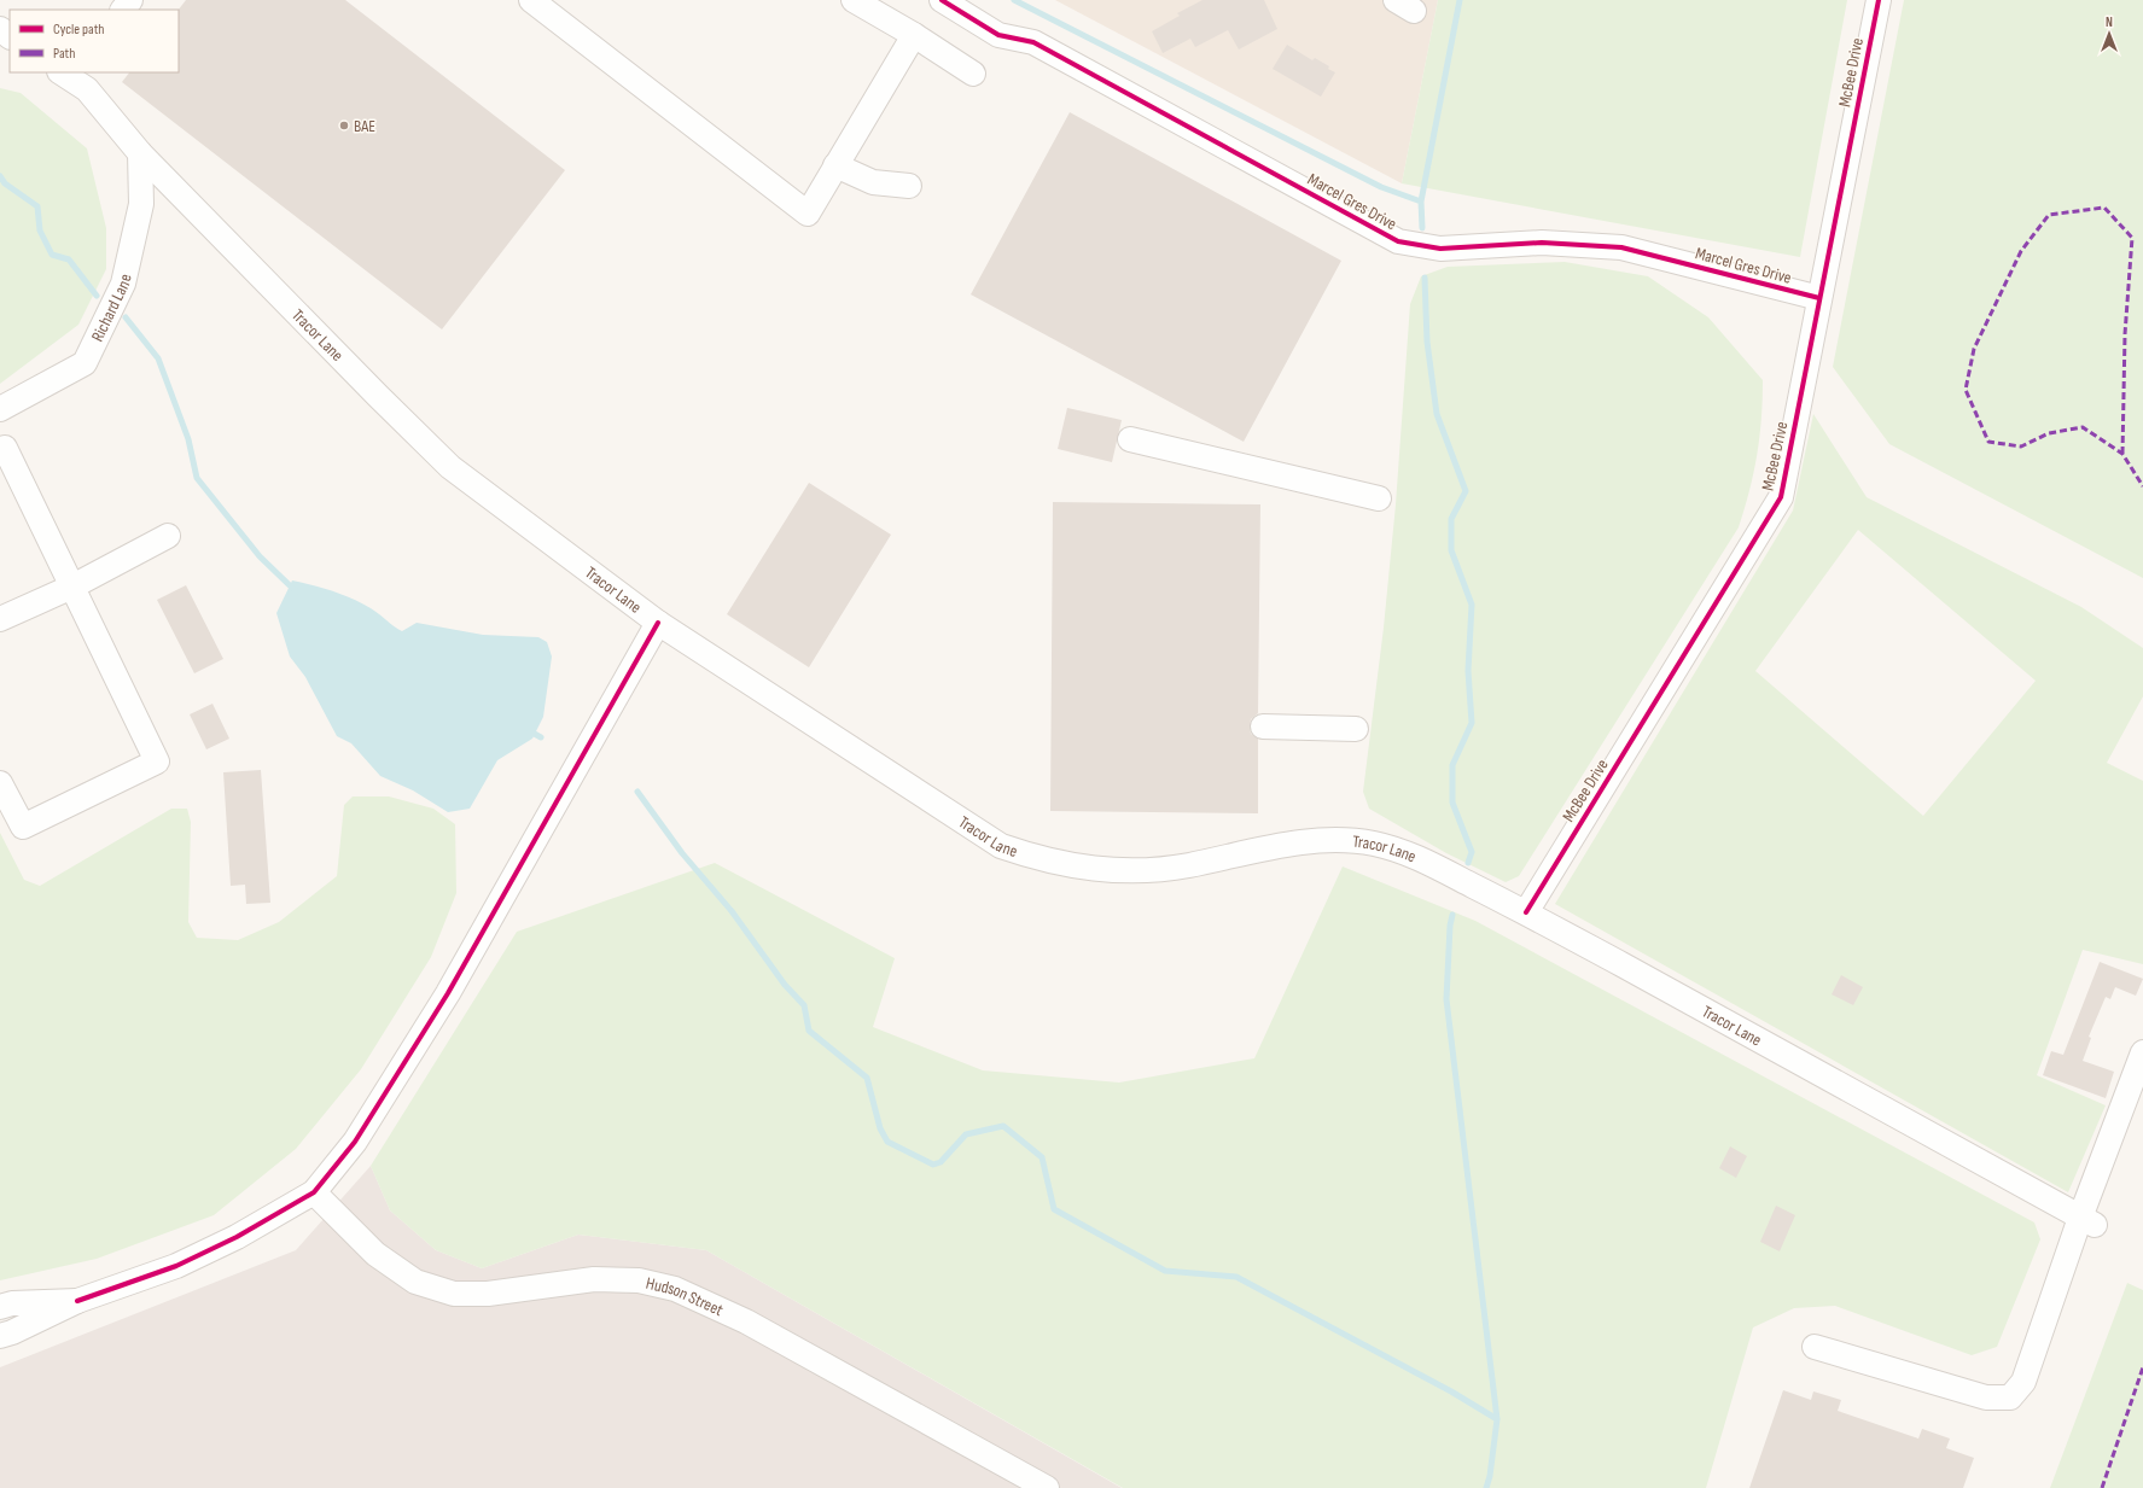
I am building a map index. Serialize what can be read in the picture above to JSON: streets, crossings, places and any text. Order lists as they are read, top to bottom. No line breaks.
{"streets":{"street":["McBee Drive","Marcel Gres Drive","Richard Lane","Tracor Lane","Hudson Street"]},"crossings":[["McBee Drive","Marcel Gres Drive"],["McBee Drive","Tracor Lane"],["Richard Lane","Tracor Lane"]],"places":["BAE"],"legend":["Cycle path","Path"],"north":"top"}
